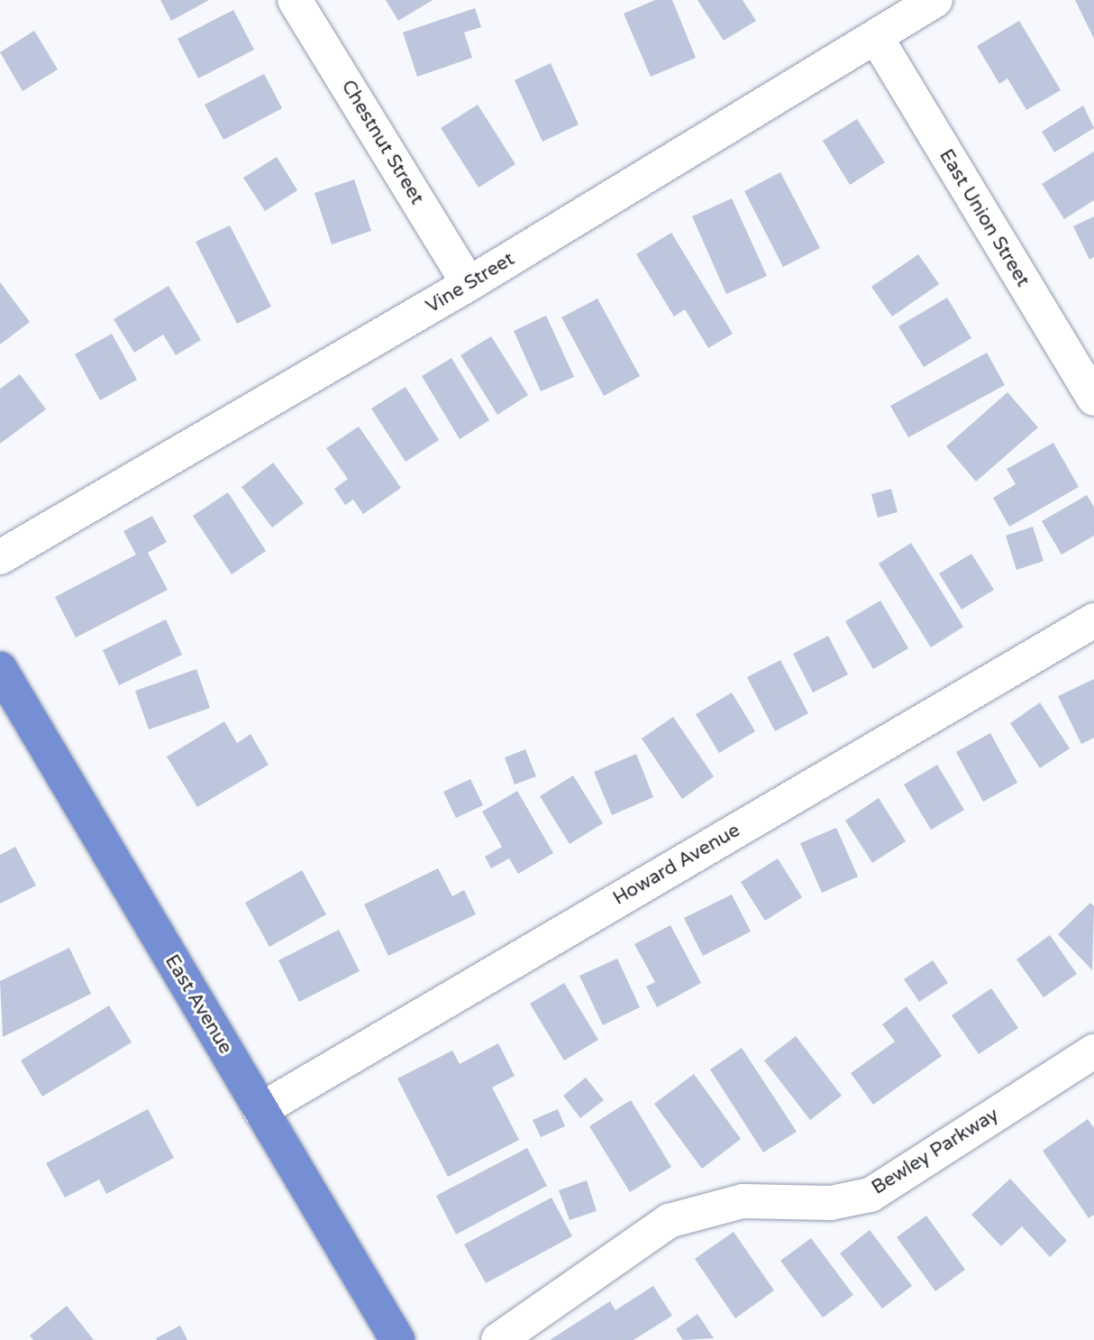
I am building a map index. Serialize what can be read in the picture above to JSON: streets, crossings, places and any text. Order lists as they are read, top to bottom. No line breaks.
{"streets":{"highway":["East Avenue"],"street":["Chestnut Street","East Union Street","Vine Street","Howard Avenue","Bewley Parkway"]},"crossings":[["Chestnut Street","Vine Street"],["East Union Street","Vine Street"],["Howard Avenue","East Avenue"]]}
